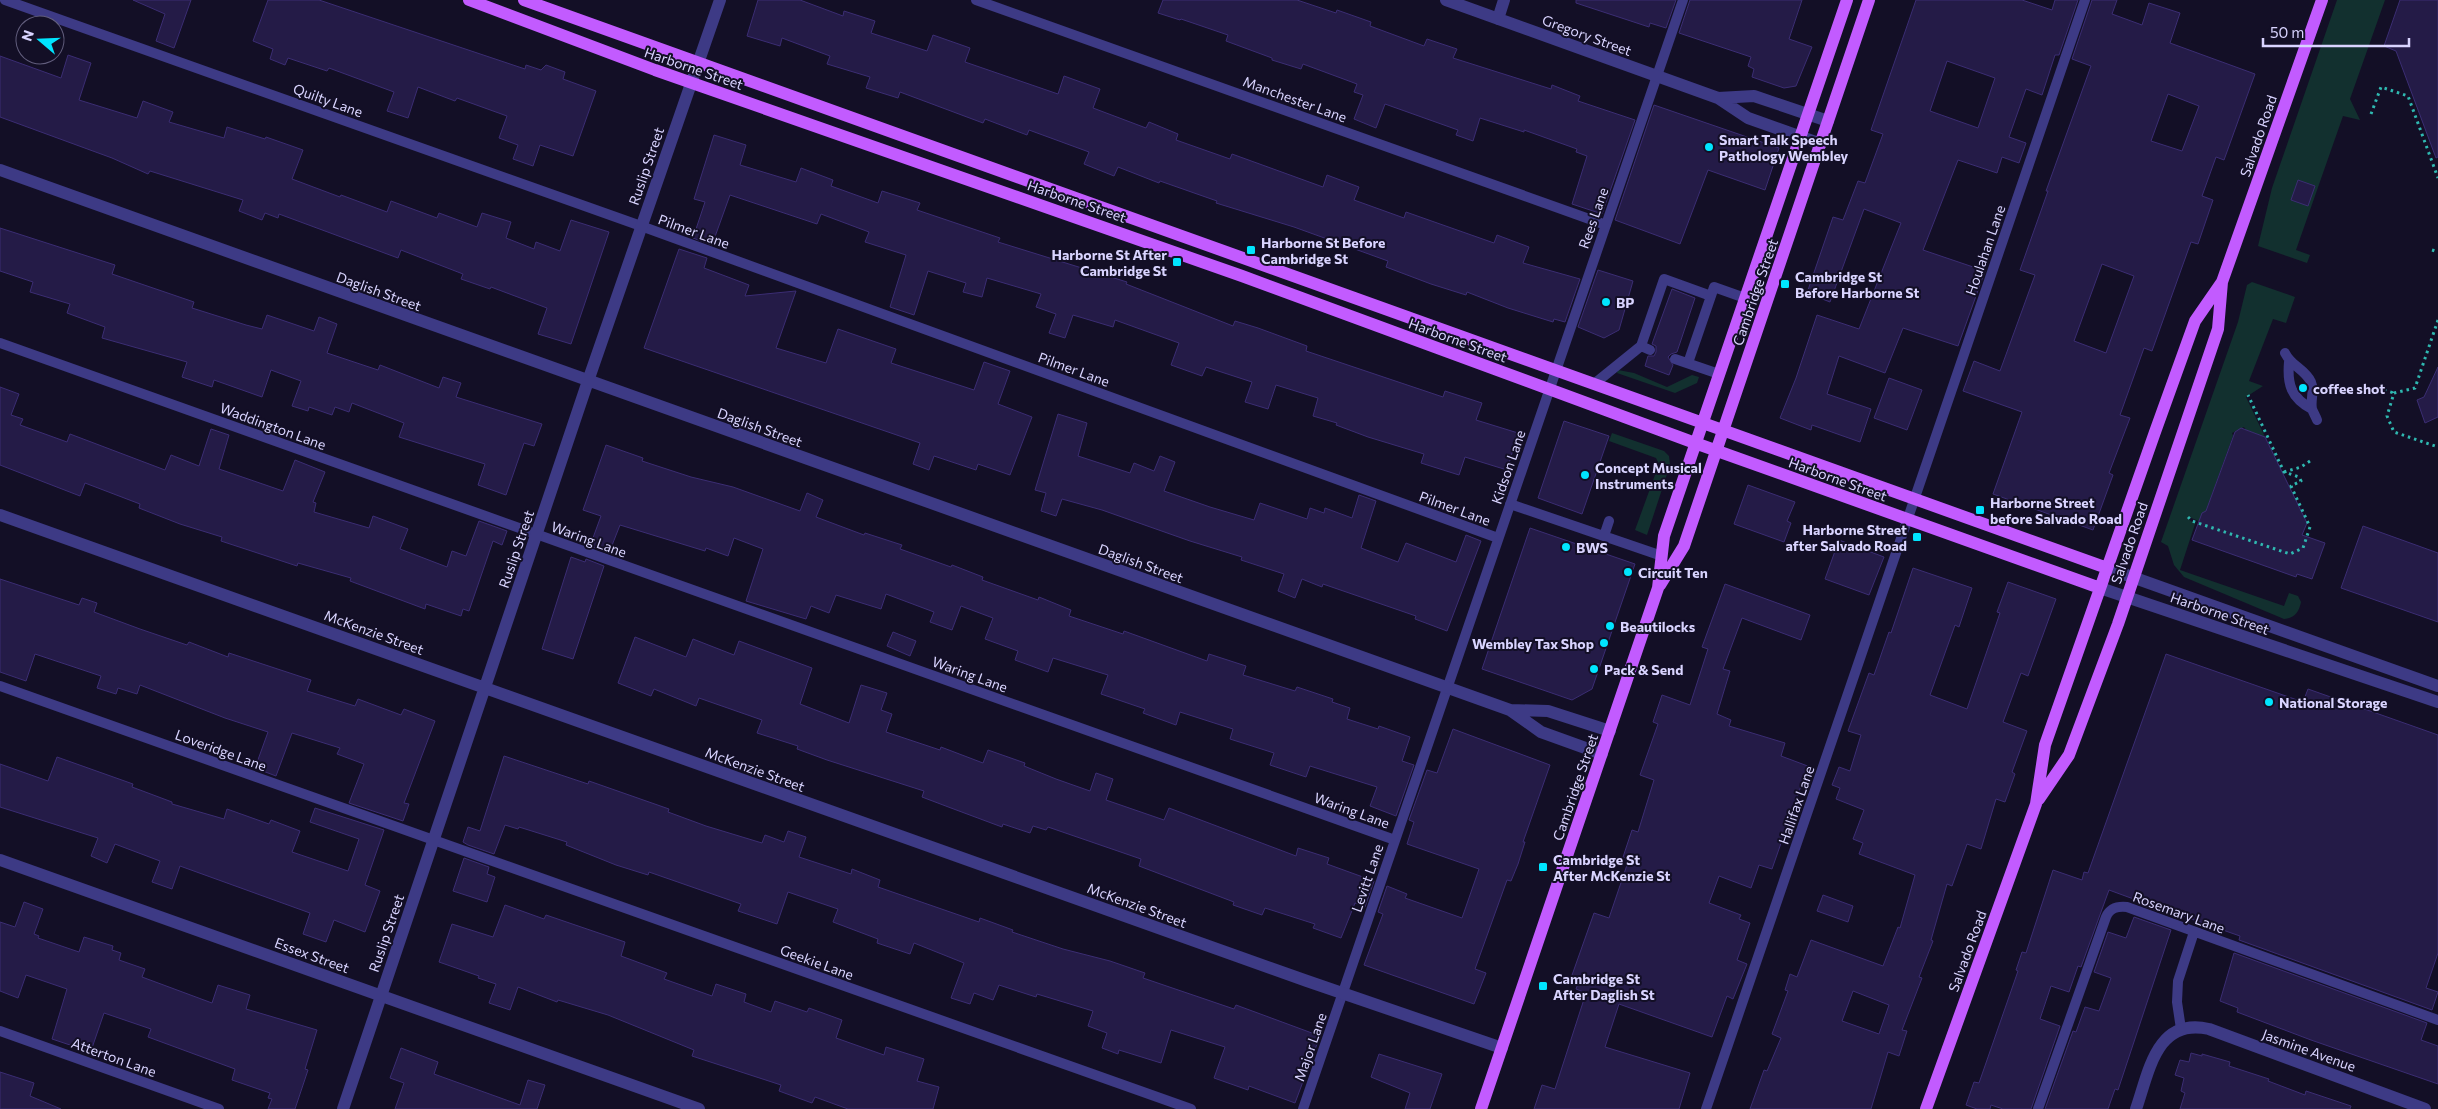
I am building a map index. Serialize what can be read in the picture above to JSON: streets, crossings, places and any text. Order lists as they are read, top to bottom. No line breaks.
{"streets":{"main road":["Harborne Street","Salvado Road","Cambridge Street"],"street":["Gregory Street","Ruslip Street","Daglish Street","McKenzie Street","Essex Street","Jasmine Avenue"],"lane":["Manchester Lane","Quilty Lane","Rees Lane","Pilmer Lane","Houlahan Lane","Waddington Lane","Kidson Lane","Waring Lane","Loveridge Lane","Hallifax Lane","Levitt Lane","Rosemary Lane","Geekie Lane","Major Lane","Atterton Lane"]},"crossings":[["Gregory Street","Rees Lane"],["Gregory Street","Cambridge Street"],["Harborne Street","Salvado Road"],["Harborne Street","Ruslip Street"],["Harborne Street","Rees Lane"],["Harborne Street","Houlahan Lane"],["Harborne Street","Cambridge Street"],["Harborne Street","Kidson Lane"],["Harborne Street","Hallifax Lane"],["Manchester Lane","Rees Lane"],["Quilty Lane","Ruslip Street"],["Quilty Lane","Pilmer Lane"],["Ruslip Street","Pilmer Lane"],["Ruslip Street","Daglish Street"],["Ruslip Street","Waddington Lane"],["Ruslip Street","Waring Lane"],["Ruslip Street","McKenzie Street"],["Ruslip Street","Loveridge Lane"],["Ruslip Street","Essex Street"],["Ruslip Street","Geekie Lane"],["Rees Lane","Kidson Lane"],["Pilmer Lane","Kidson Lane"],["Houlahan Lane","Hallifax Lane"],["Daglish Street","Cambridge Street"],["Daglish Street","Kidson Lane"],["Daglish Street","Levitt Lane"],["Cambridge Street","McKenzie Street"],["Waddington Lane","Waring Lane"],["Kidson Lane","Levitt Lane"],["Waring Lane","Levitt Lane"],["McKenzie Street","Levitt Lane"],["McKenzie Street","Major Lane"],["Loveridge Lane","Geekie Lane"],["Levitt Lane","Major Lane"]],"places":{"other":["Smart Talk Speech Pathology Wembley","BP","coffee shot","Concept Musical Instruments","BWS","Circuit Ten","Beautilocks","Wembley Tax Shop","Pack & Send","National Storage"],"transit":["Harborne St Before Cambridge St","Harborne St After Cambridge St","Cambridge St Before Harborne St","Harborne Street before Salvado Road","Harborne Street after Salvado Road","Cambridge St After McKenzie St","Cambridge St After Daglish St"]},"scale_bar":"50 m","north":"left"}
